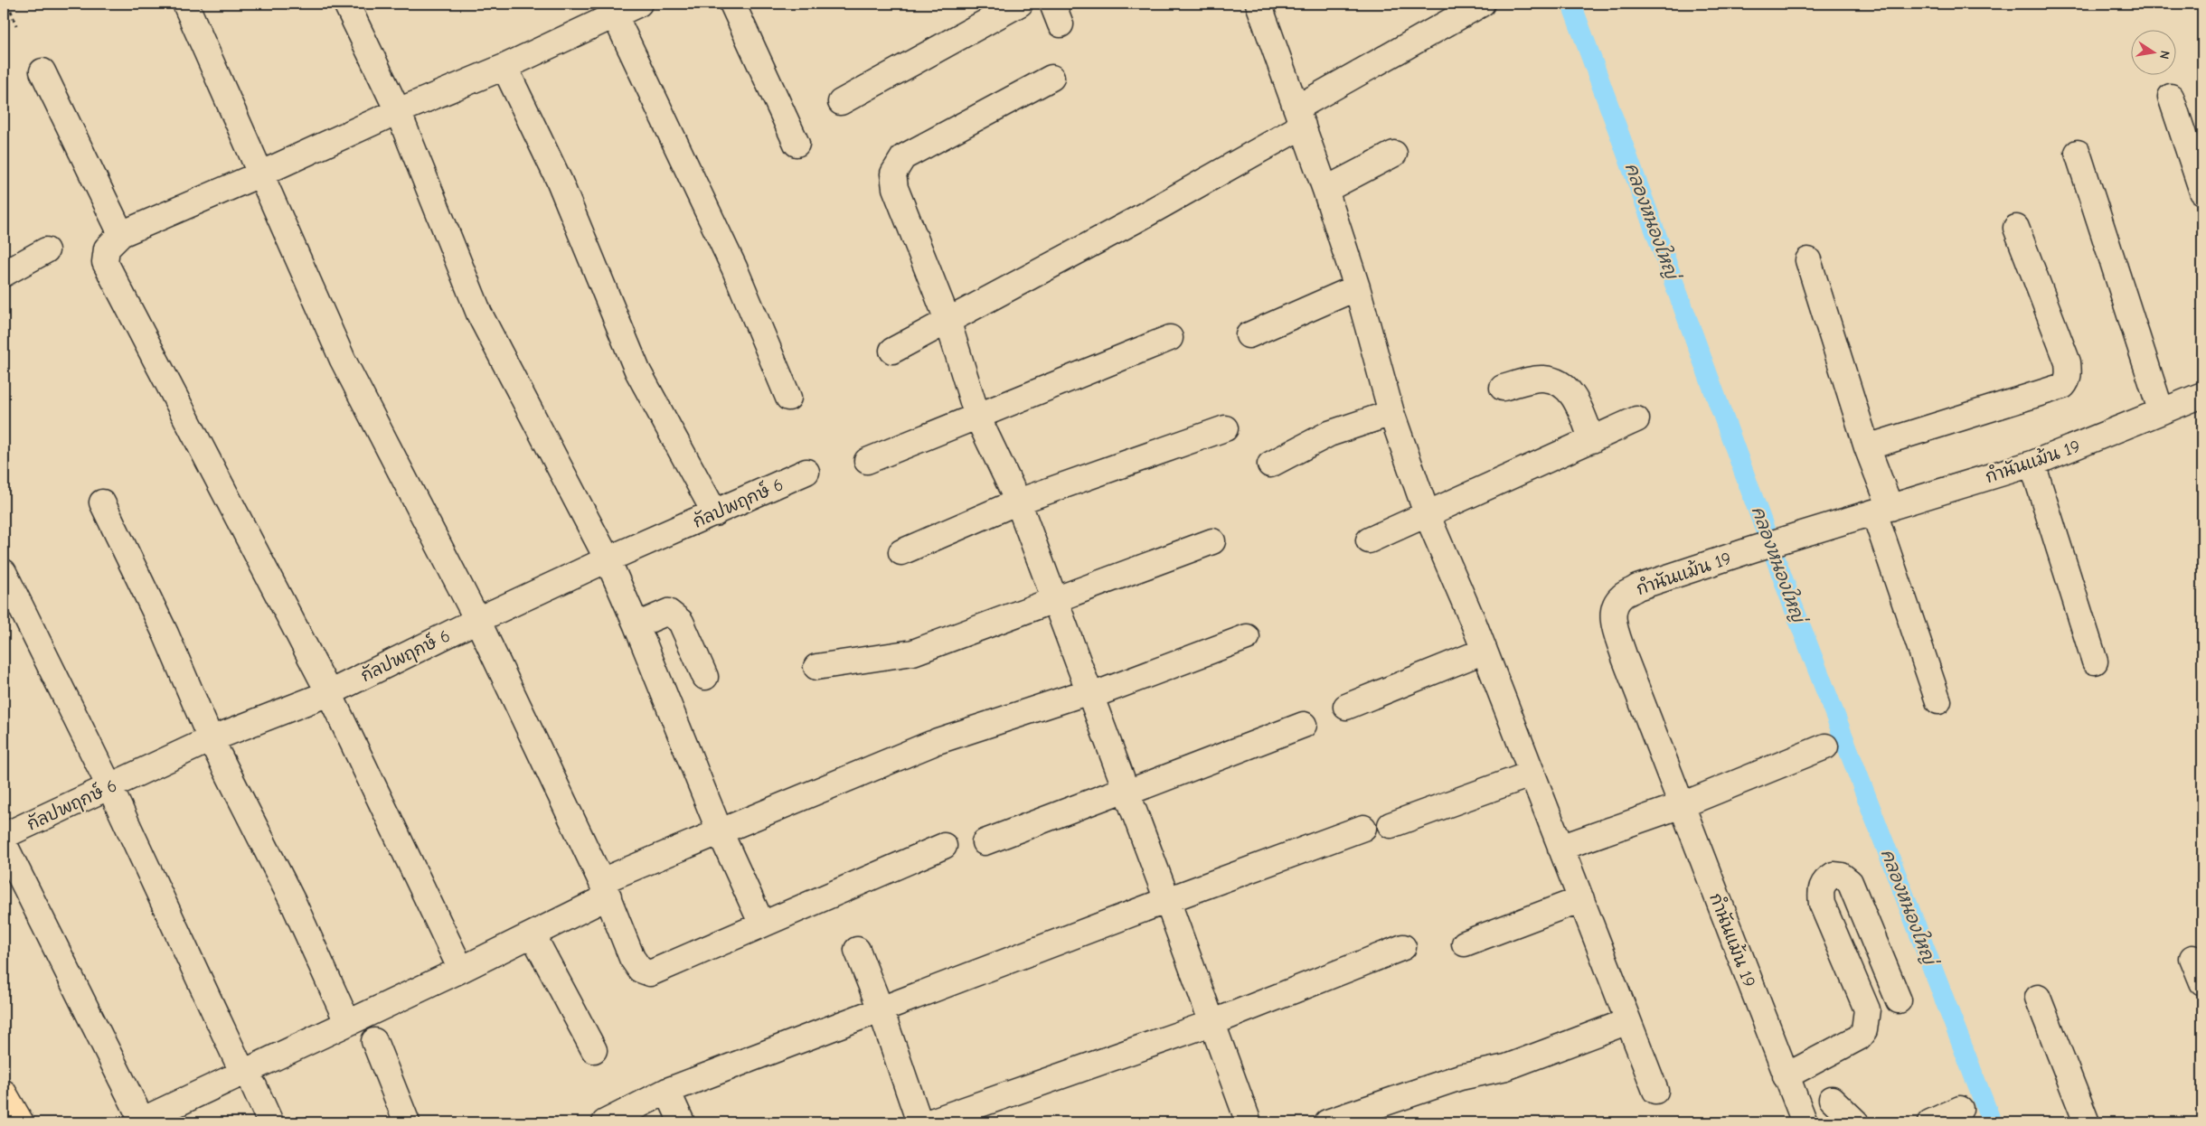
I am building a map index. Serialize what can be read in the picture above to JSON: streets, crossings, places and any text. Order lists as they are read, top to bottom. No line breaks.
{"streets":{"street":["กำนันแม้น 19","กัลปพฤกษ์ 6"]},"water":["คลองหนองใหญ่"],"north":"right"}
